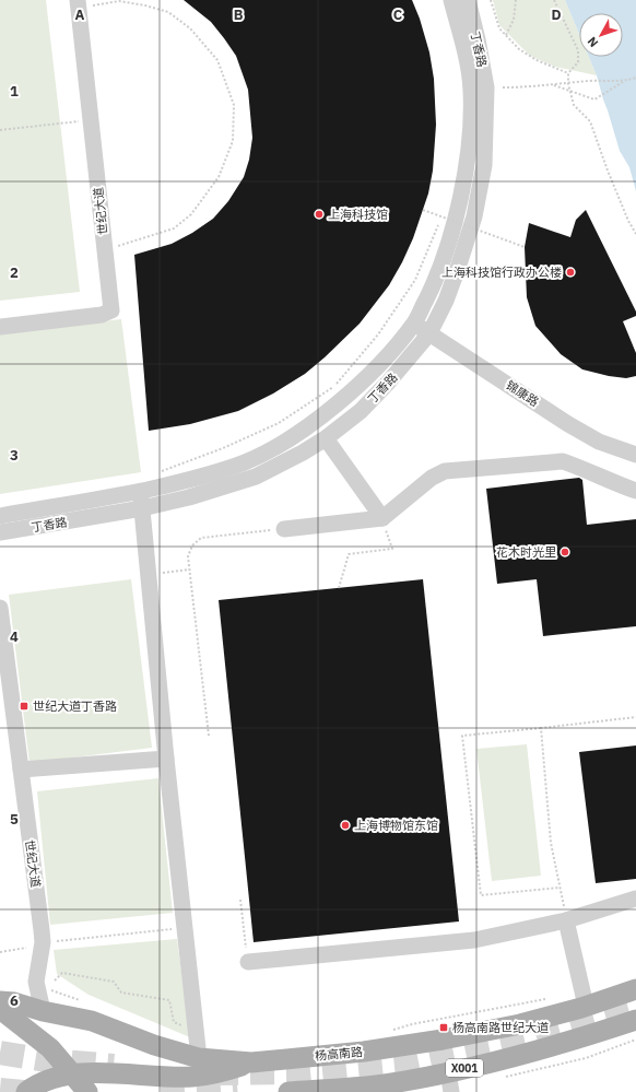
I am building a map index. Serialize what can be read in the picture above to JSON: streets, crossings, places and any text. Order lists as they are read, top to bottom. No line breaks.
{"streets":{"main road":["世纪大道","杨高南路","X001"],"street":["丁香路","锦康路"]},"crossings":[["丁香路","锦康路"],["世纪大道","杨高南路"]],"places":{"other":["上海科技馆","上海科技馆行政办公楼","花木时光里","上海博物馆东馆"],"transit":["世纪大道丁香路","杨高南路世纪大道"]},"north":"bottom left","grid":{"columns":["A","B","C","D"],"rows":["1","2","3","4","5","6"]}}
